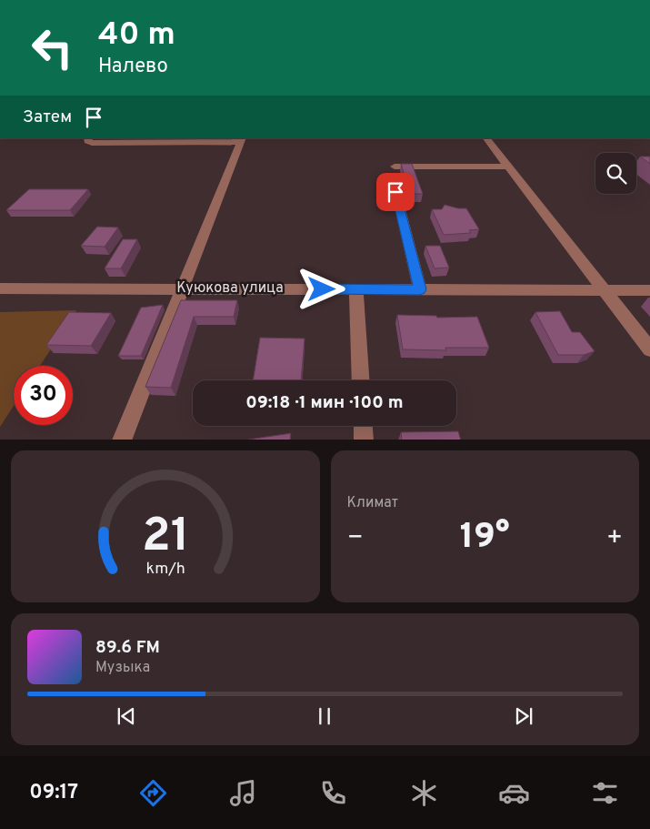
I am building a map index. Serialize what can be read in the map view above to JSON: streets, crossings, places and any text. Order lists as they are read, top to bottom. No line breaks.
{"streets":{"street":["Куюкова улица"]},"page":{"turn":["40 m","Налево"],"then":"Затем","limit":"30","trip":"09:18 · 1 мин · 100 m","tile":"Климат","heat":["−","19°","+"],"song":["89.6 FM","Музыка"],"tabs":"09:17","gauge":["21","km/h"]}}
